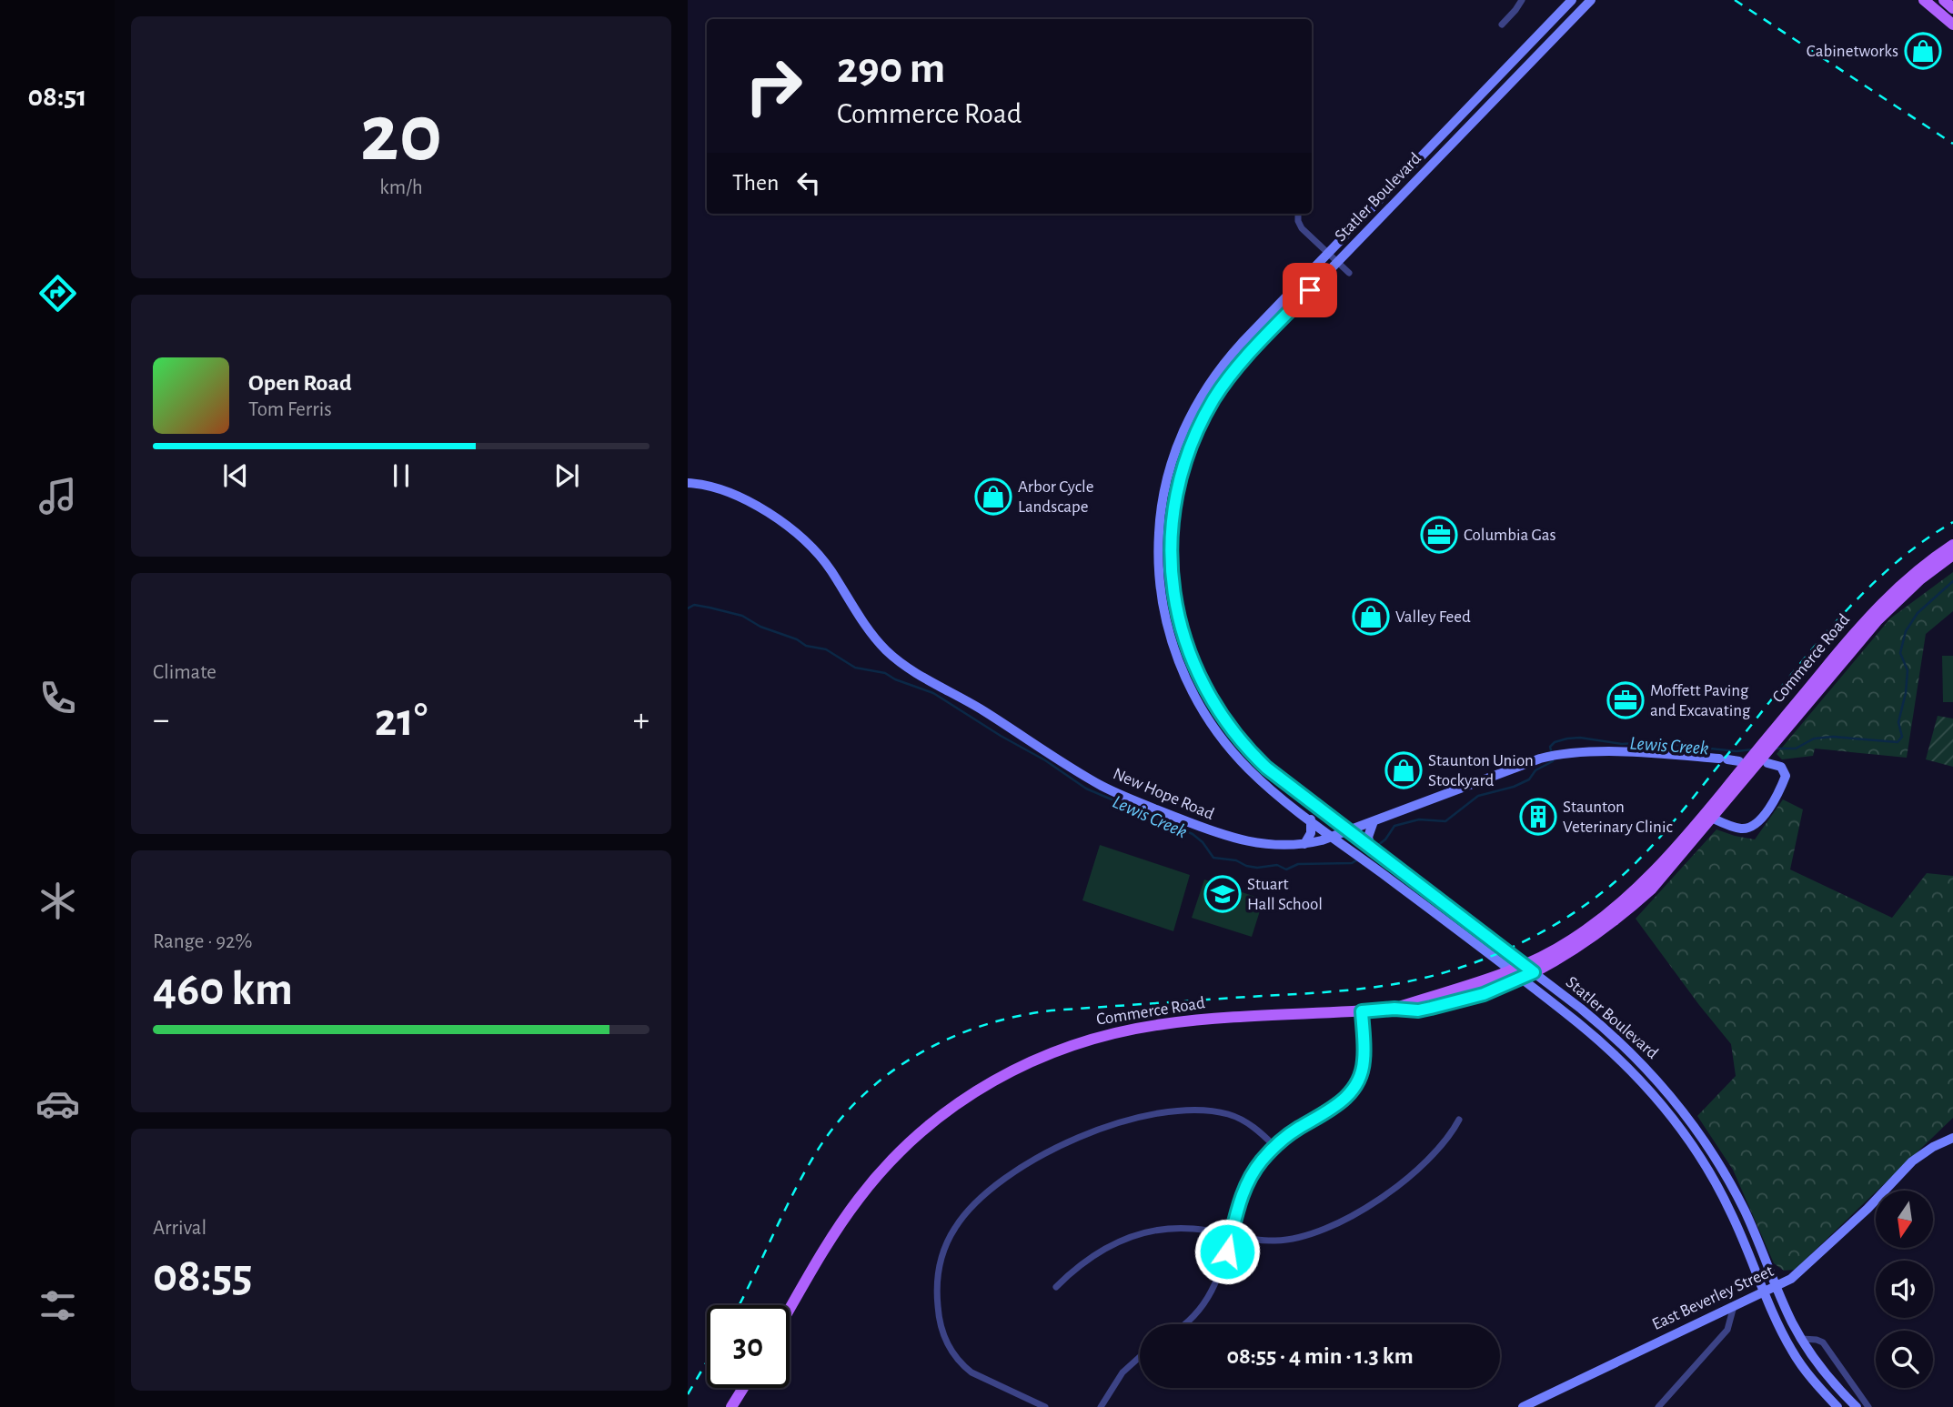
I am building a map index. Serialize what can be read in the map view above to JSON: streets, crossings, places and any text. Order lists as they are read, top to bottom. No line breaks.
{"streets":{"main road":["Statler Boulevard","Commerce Road","New Hope Road","East Beverley Street"]},"crossings":[["Statler Boulevard","Commerce Road"],["Statler Boulevard","New Hope Road"],["Statler Boulevard","East Beverley Street"]],"water":["Lewis Creek"],"places":{"shop":["Cabinetworks","Arbor Cycle Landscape","Valley Feed","Staunton Union Stockyard"],"office":["Columbia Gas","Moffett Paving and Excavating"],"building":["Staunton Veterinary Clinic"],"school or university":["Stuart Hall School"]},"north":"bottom","page":{"tabs":"08:51","tile":[["20","km/h"],"Climate",["Range · 92%","460 km"],["Arrival","08:55"]],"turn":["290 m","Commerce Road"],"then":"Then","song":["Open Road","Tom Ferris"],"heat":["−","21°","+"],"limit":"30","trip":"08:55 · 4 min · 1.3 km"}}
